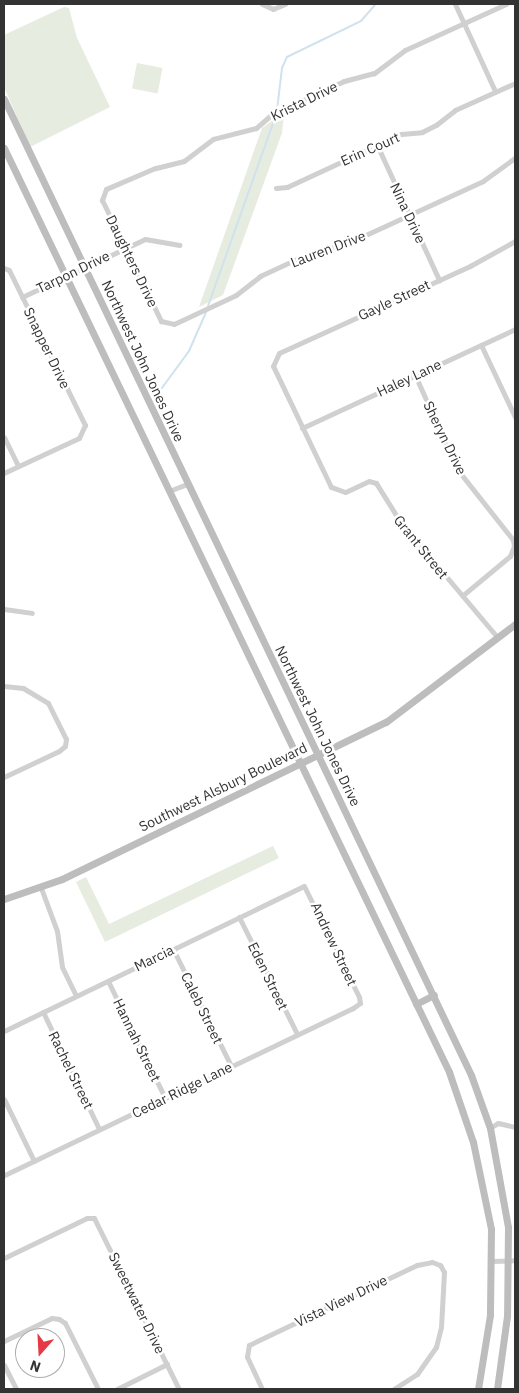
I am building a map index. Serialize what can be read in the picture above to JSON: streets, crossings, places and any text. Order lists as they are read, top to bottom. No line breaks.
{"streets":{"main road":["Northwest John Jones Drive","Southwest Alsbury Boulevard"],"street":["Krista Drive","Erin Court","Nina Drive","Lauren Drive","Daughters Drive","Tarpon Drive","Gayle Street","Snapper Drive","Haley Lane","Sheryn Drive","Grant Street","Andrew Street","Marcia","Eden Street","Caleb Street","Hannah Street","Rachel Street","Cedar Ridge Lane","Vista View Drive","Sweetwater Drive"]},"crossings":[["Krista Drive","Daughters Drive"],["Erin Court","Nina Drive"],["Nina Drive","Lauren Drive"],["Nina Drive","Gayle Street"],["Lauren Drive","Daughters Drive"],["Daughters Drive","Tarpon Drive"],["Tarpon Drive","Snapper Drive"],["Tarpon Drive","Northwest John Jones Drive"],["Gayle Street","Grant Street"],["Northwest John Jones Drive","Southwest Alsbury Boulevard"],["Haley Lane","Sheryn Drive"],["Haley Lane","Grant Street"],["Grant Street","Southwest Alsbury Boulevard"],["Andrew Street","Marcia"],["Andrew Street","Cedar Ridge Lane"],["Marcia","Eden Street"],["Marcia","Caleb Street"],["Marcia","Hannah Street"],["Marcia","Rachel Street"],["Eden Street","Cedar Ridge Lane"],["Caleb Street","Cedar Ridge Lane"],["Hannah Street","Cedar Ridge Lane"],["Rachel Street","Cedar Ridge Lane"]],"north":"bottom"}
